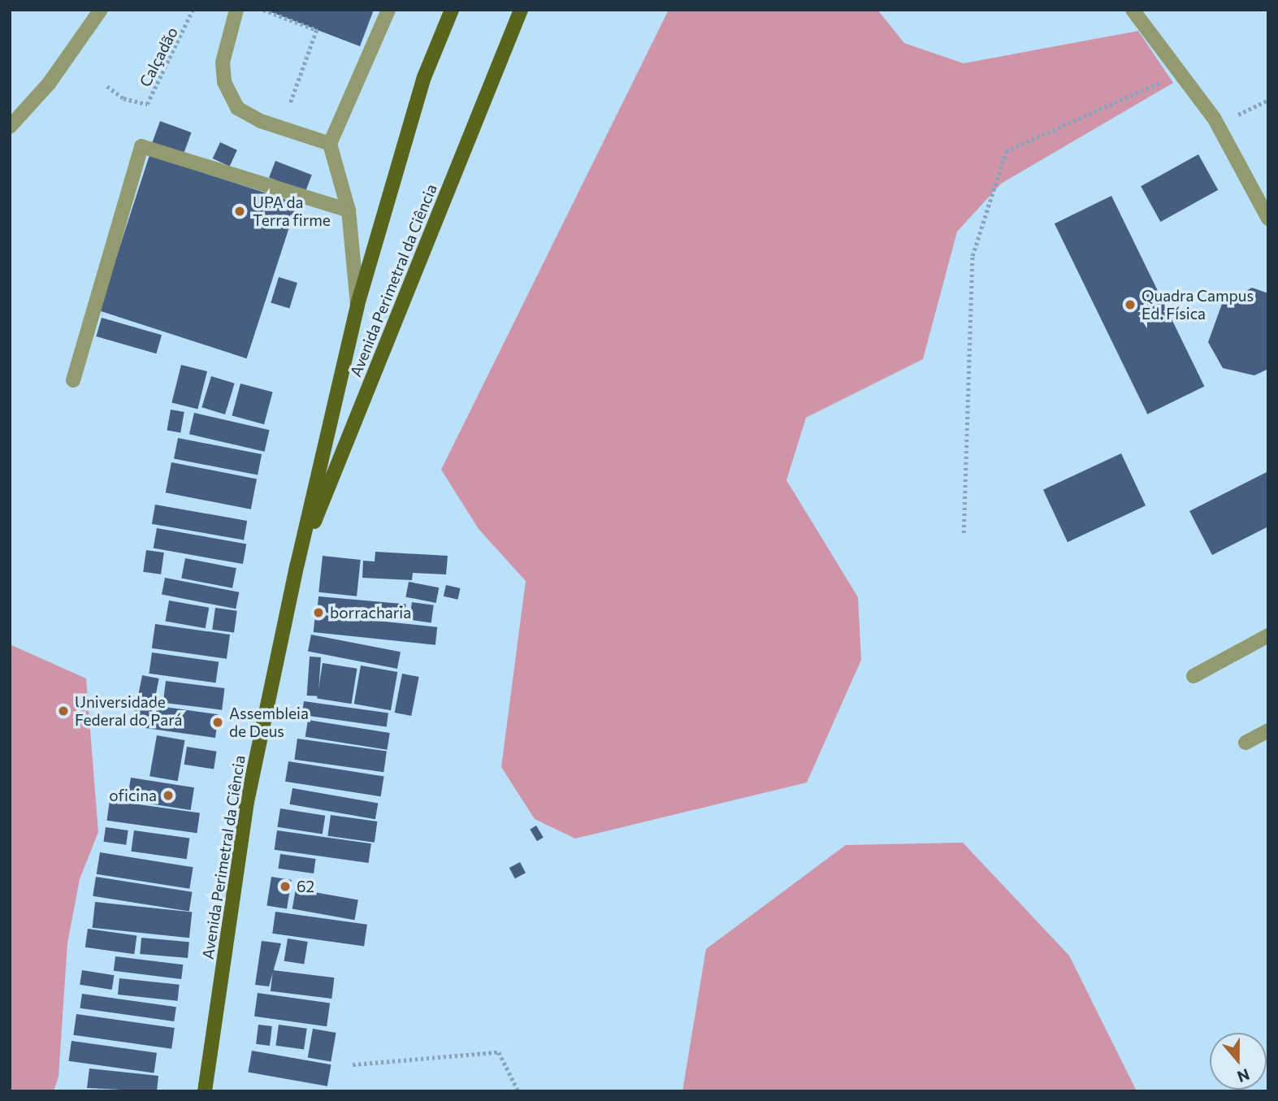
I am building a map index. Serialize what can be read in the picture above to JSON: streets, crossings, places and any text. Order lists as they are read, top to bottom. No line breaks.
{"streets":{"main road":["Avenida Perimetral da Ciência"],"path":["Calçadão"]},"places":["UPA da Terra firme","Quadra Campus Ed. Física","borracharia","Universidade Federal do Pará","Assembleia de Deus","oficina","62"],"north":"bottom"}
